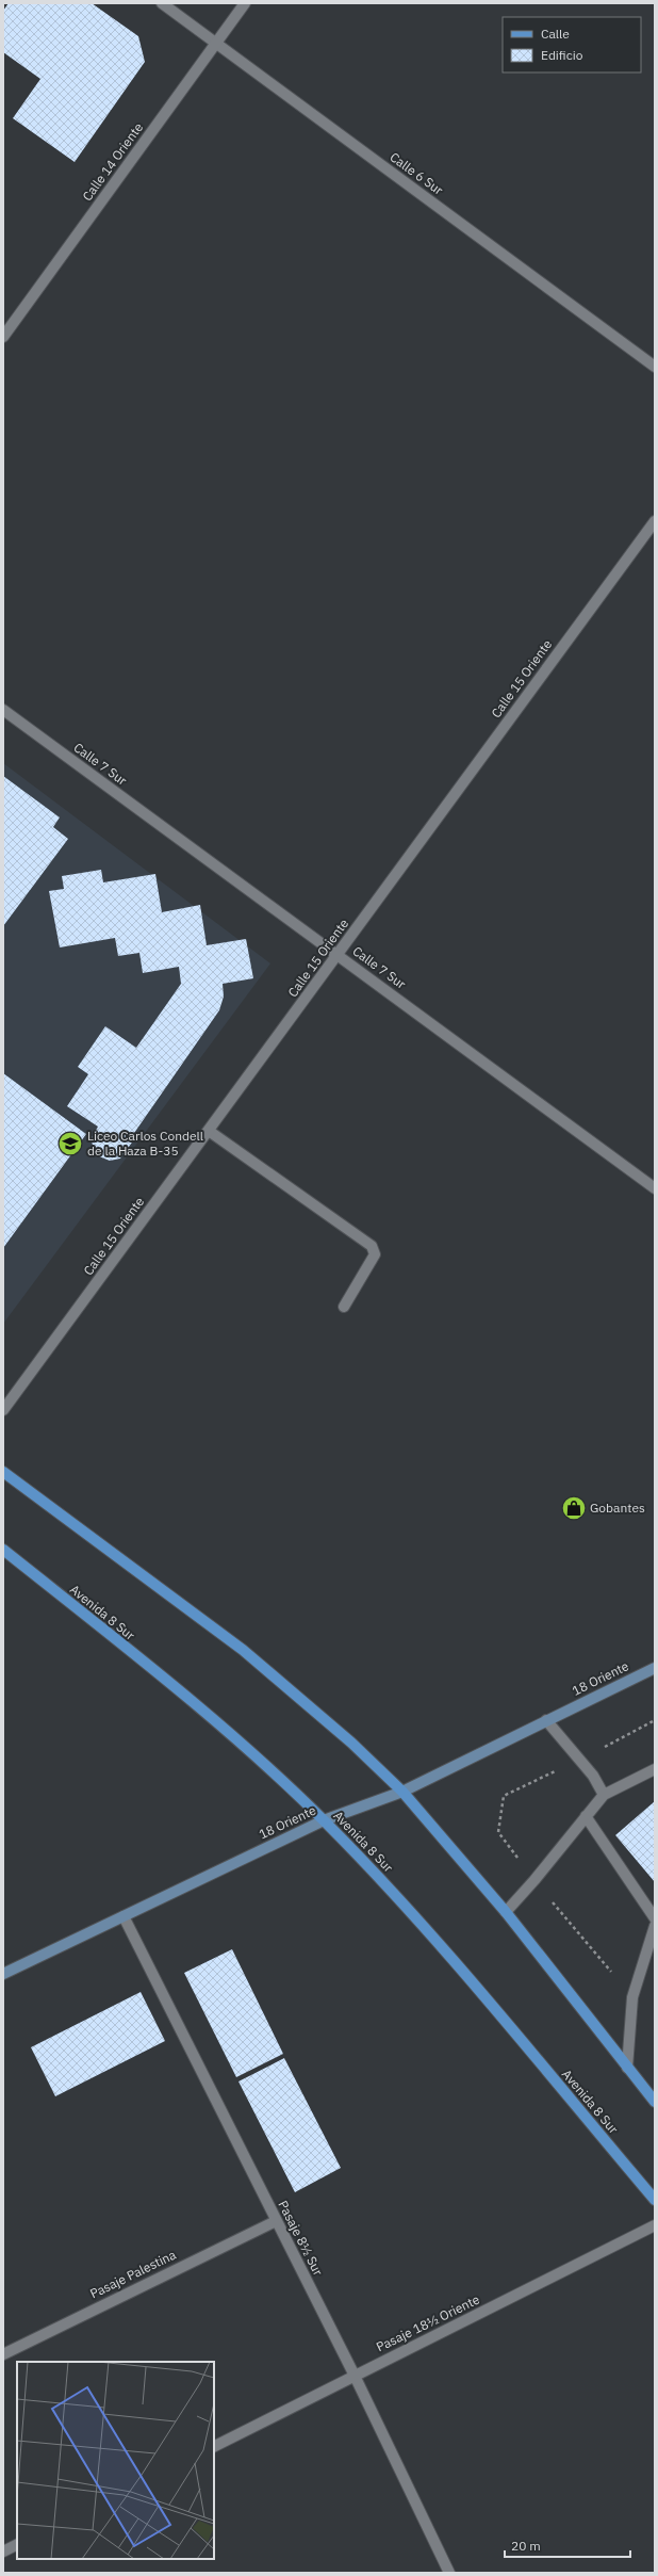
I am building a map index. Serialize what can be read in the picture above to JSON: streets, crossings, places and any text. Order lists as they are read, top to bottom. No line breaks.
{"streets":{"main road":["Avenida 8 Sur","18 Oriente"],"street":["Calle 14 Oriente","Calle 6 Sur","Calle 15 Oriente","Calle 7 Sur","Pasaje 8½ Sur","Pasaje Palestina","Pasaje 18½ Oriente"]},"crossings":[["Calle 14 Oriente","Calle 6 Sur"],["Calle 15 Oriente","Calle 7 Sur"],["Avenida 8 Sur","18 Oriente"],["18 Oriente","Pasaje 8½ Sur"],["Pasaje 8½ Sur","Pasaje Palestina"],["Pasaje 8½ Sur","Pasaje 18½ Oriente"]],"places":{"school or university":["Liceo Carlos Condell de la Haza B-35"],"shop":["Gobantes"]},"legend":["Calle","Edificio"],"scale_bar":"20 m"}
